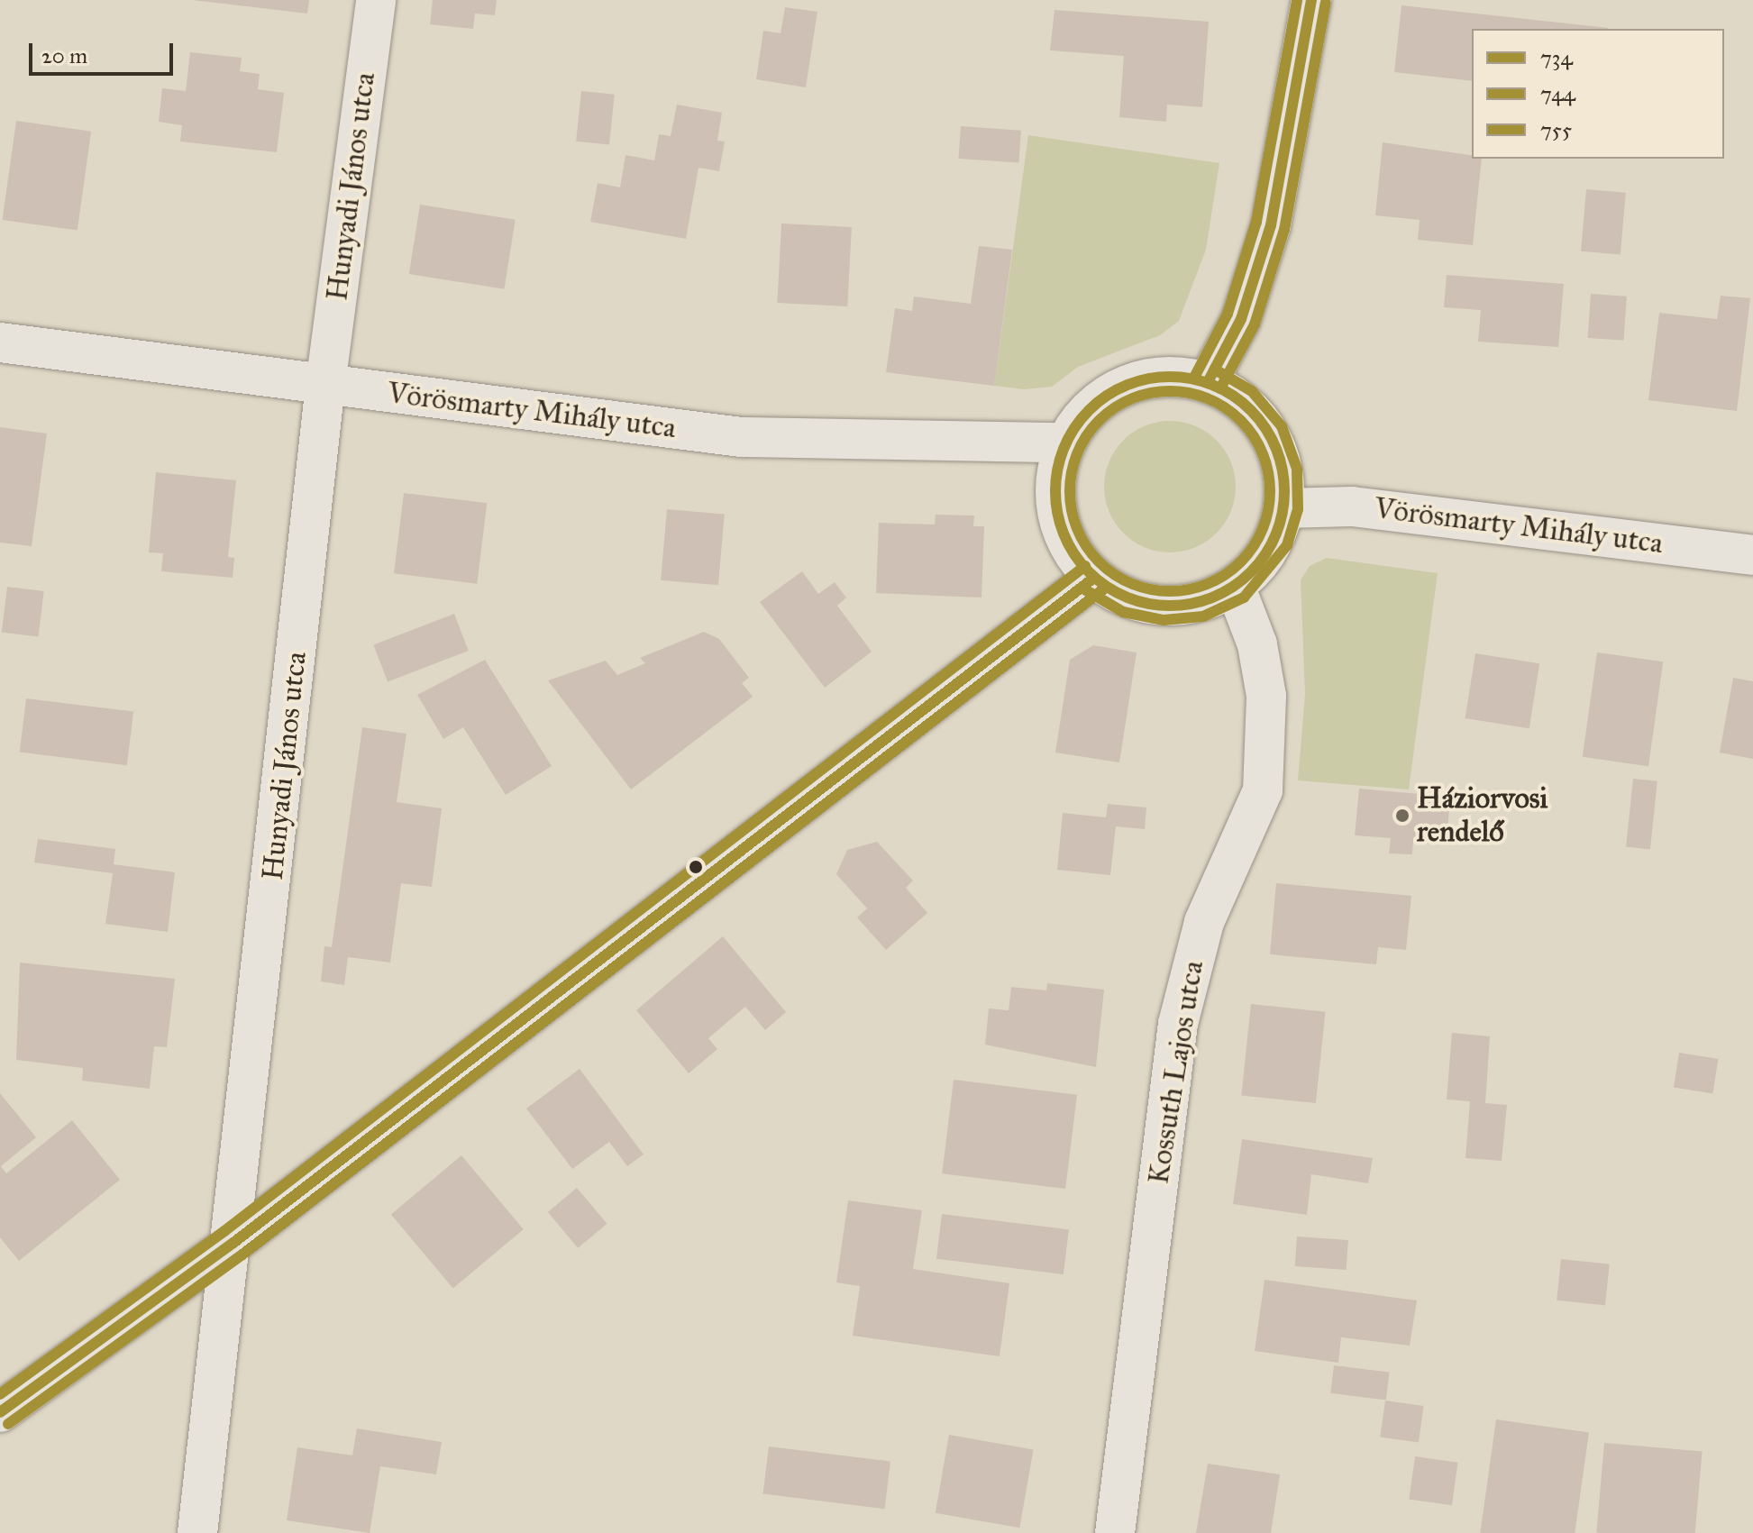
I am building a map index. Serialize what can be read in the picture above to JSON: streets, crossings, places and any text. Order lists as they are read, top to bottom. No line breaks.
{"streets":{"street":["Hunyadi János utca","Vörösmarty Mihály utca","Kossuth Lajos utca"]},"crossings":[["Hunyadi János utca","Vörösmarty Mihály utca"],["Vörösmarty Mihály utca","Kossuth Lajos utca"]],"places":["Háziorvosi rendelő"],"lines":["transit line 734","transit line 755","transit line 744"],"legend":["734","744","755"],"scale_bar":"20 m"}
